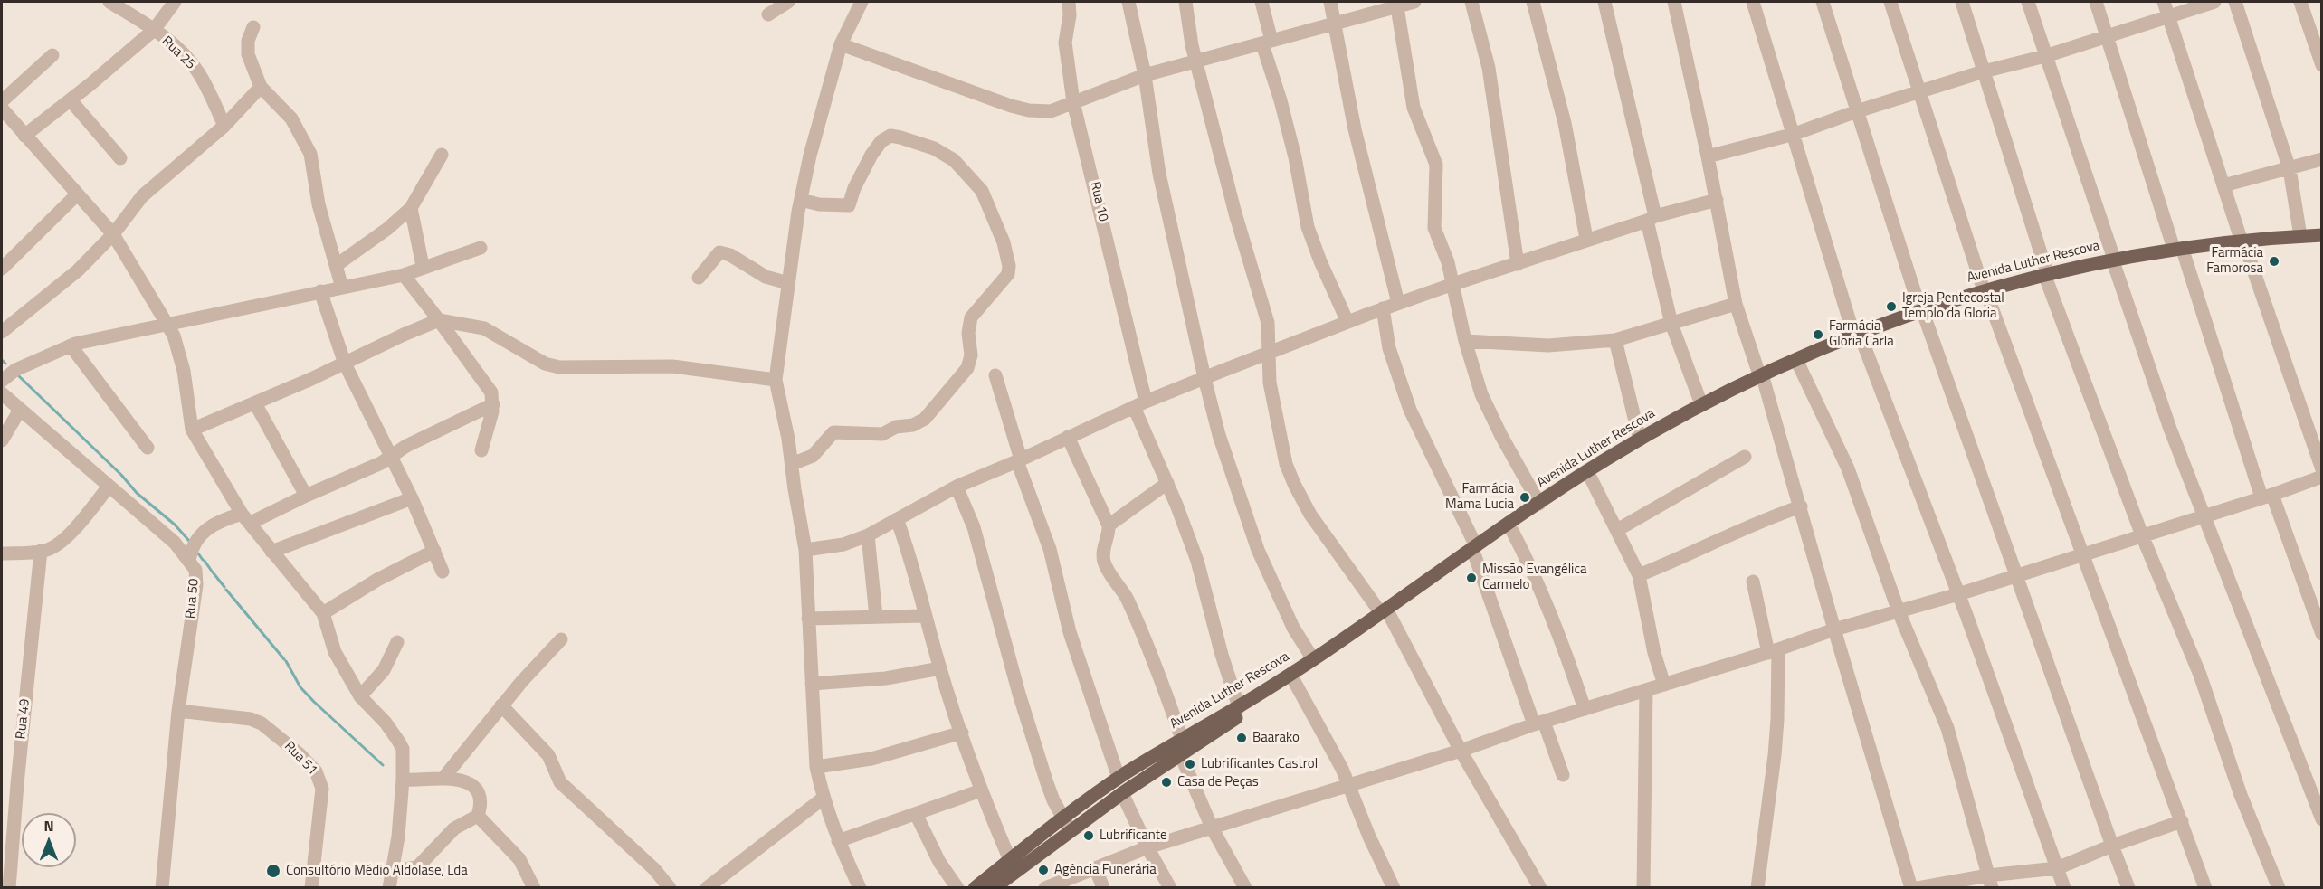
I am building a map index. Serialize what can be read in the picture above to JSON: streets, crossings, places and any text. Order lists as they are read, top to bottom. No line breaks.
{"streets":{"main road":["Avenida Luther Rescova"],"street":["Rua 25","Rua 10","Rua 50","Rua 49","Rua 51"]},"crossings":[["Rua 10","Avenida Luther Rescova"],["Rua 50","Rua 51"]],"places":["Farmácia Famorosa","Igreja Pentecostal Templo da Gloria","Farmácia Gloria Carla","Farmácia Mama Lucia","Missão Evangélica Carmelo","Baarako","Lubrificantes Castrol","Casa de Peças","Lubrificante","Agência Funerária","Consultório Médio Aldolase, Lda"],"north":"top"}
